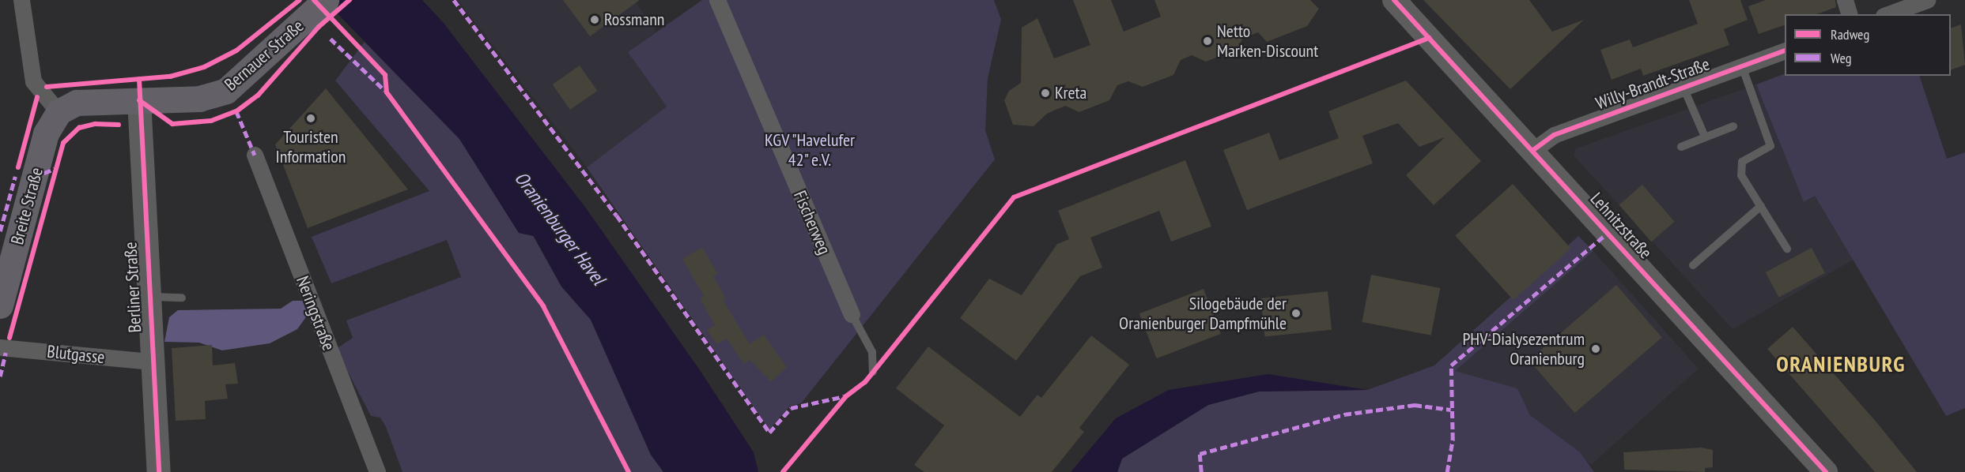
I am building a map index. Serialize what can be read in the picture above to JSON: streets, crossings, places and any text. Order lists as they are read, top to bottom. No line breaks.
{"streets":{"main road":["Bernauer Straße","Breite Straße","Lehnitzstraße","Berliner Straße"],"street":["Willy-Brandt-Straße","Fischerweg","Neringstraße","Blutgasse"]},"crossings":[["Bernauer Straße","Breite Straße"],["Bernauer Straße","Berliner Straße"],["Willy-Brandt-Straße","Lehnitzstraße"],["Berliner Straße","Blutgasse"]],"districts":["ORANIENBURG"],"water":["Oranienburger Havel"],"parks":["KGV \"Havelufer 42\" e.V."],"places":["Rossmann","Netto Marken-Discount","Kreta","Touristen Information","Silogebäude der Oranienburger Dampfmühle","PHV-Dialysezentrum Oranienburg"],"legend":["Radweg","Weg"]}
